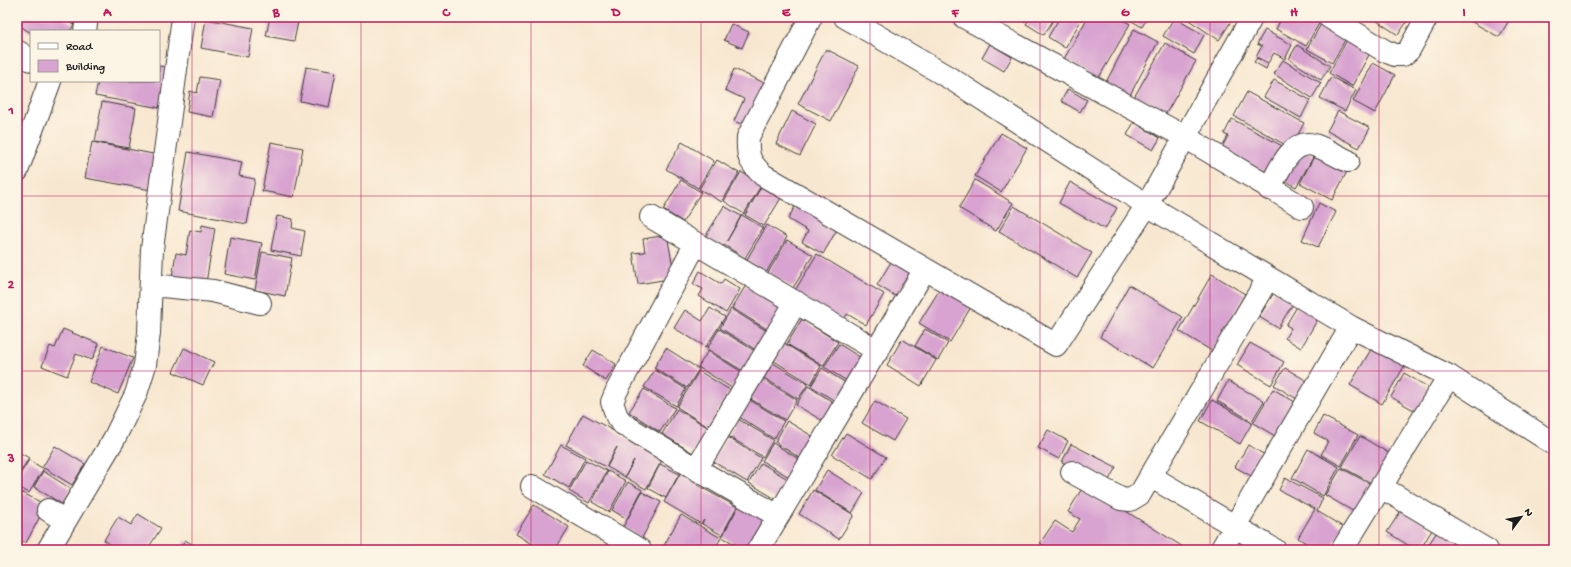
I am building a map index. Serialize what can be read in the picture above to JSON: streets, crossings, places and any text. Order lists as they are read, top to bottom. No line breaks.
{"legend":["Road","Building"],"north":"top right","grid":{"columns":["A","B","C","D","E","F","G","H","I"],"rows":["1","2","3"]}}
